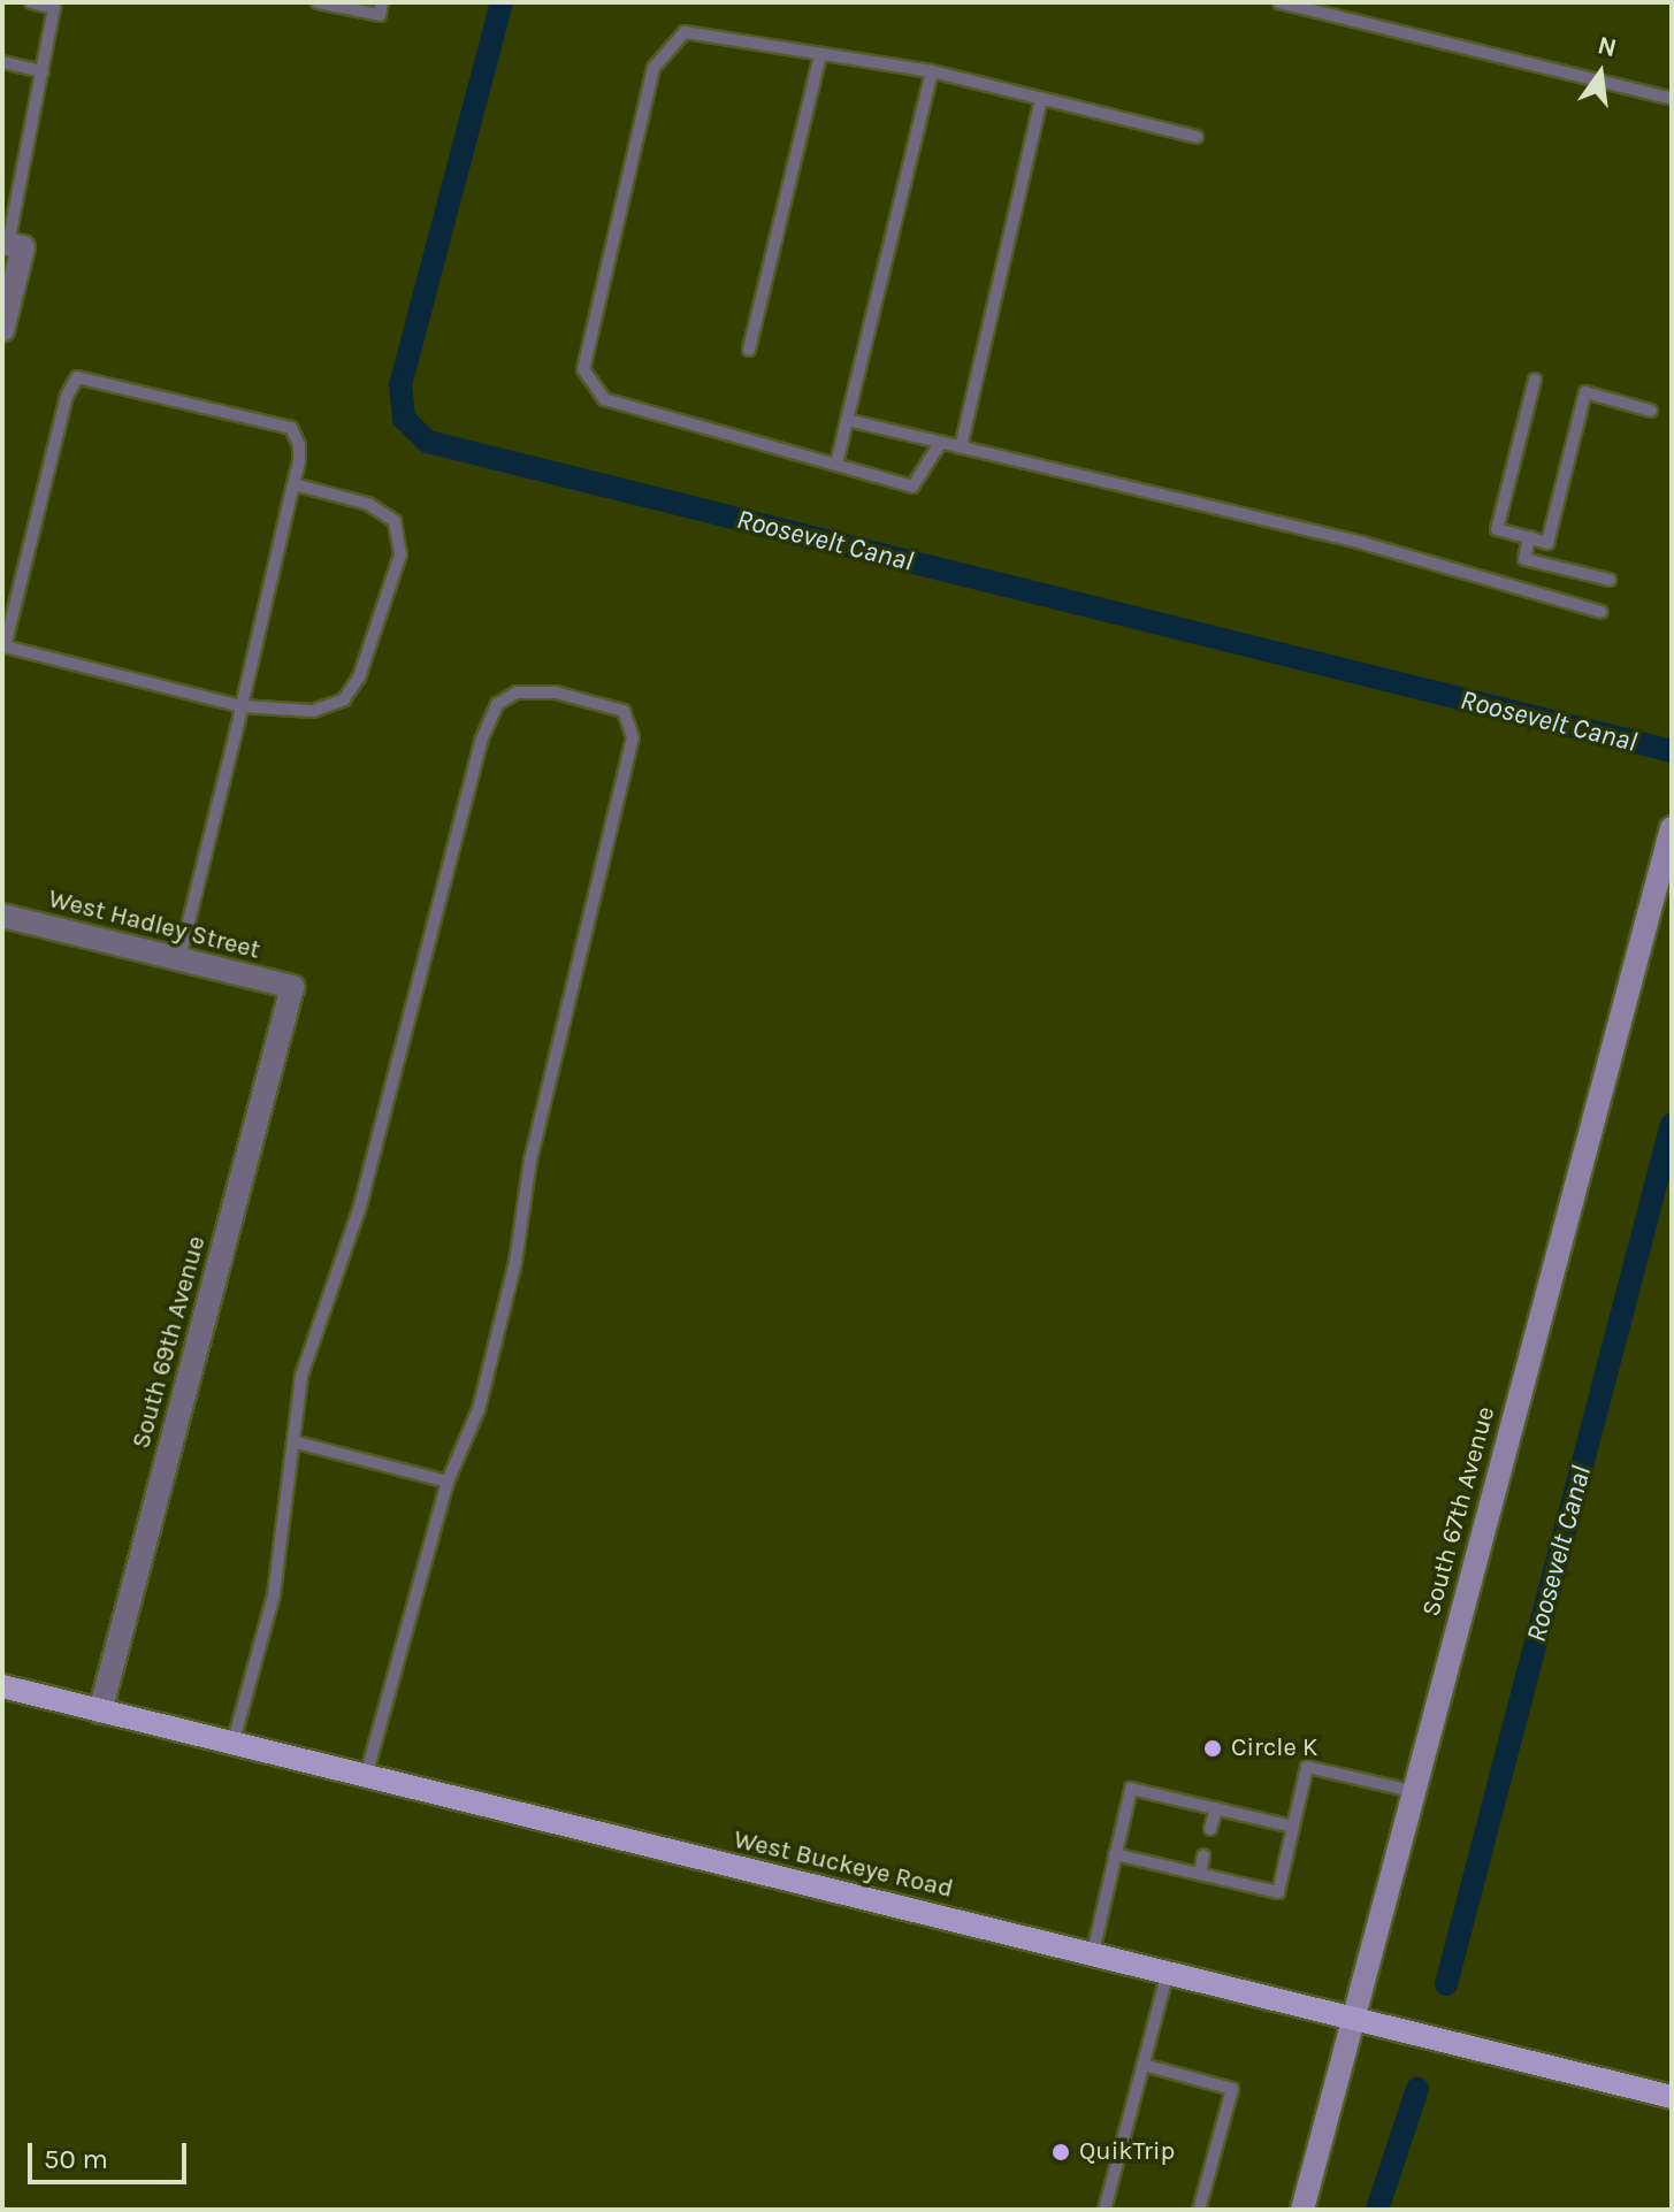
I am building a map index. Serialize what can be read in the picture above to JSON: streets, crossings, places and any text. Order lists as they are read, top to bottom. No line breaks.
{"streets":{"main road":["South 67th Avenue","West Buckeye Road"],"street":["West Hadley Street","South 69th Avenue"]},"crossings":[["West Hadley Street","South 69th Avenue"],["South 69th Avenue","West Buckeye Road"],["South 67th Avenue","West Buckeye Road"]],"water":["Roosevelt Canal"],"places":["Circle K","QuikTrip"],"scale_bar":"50 m","north":"top"}
